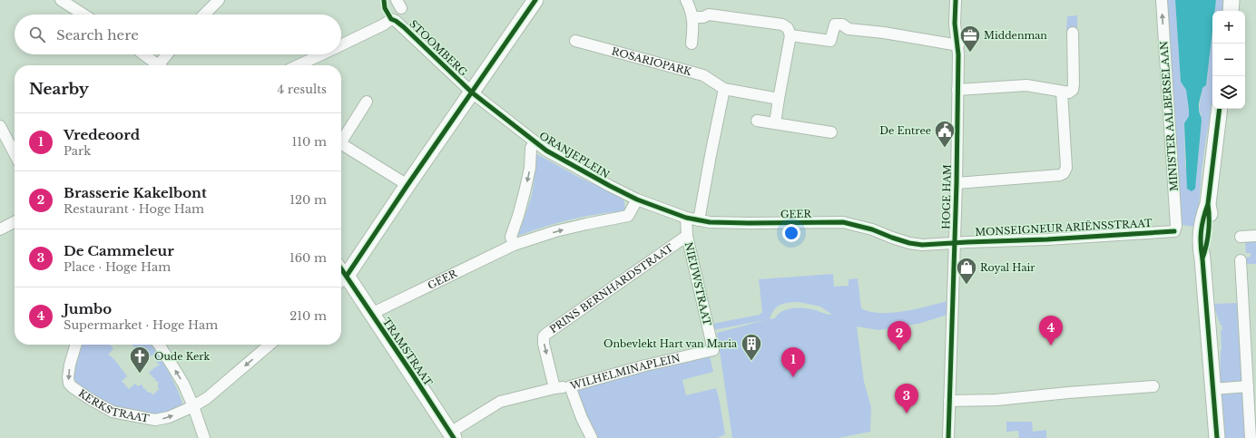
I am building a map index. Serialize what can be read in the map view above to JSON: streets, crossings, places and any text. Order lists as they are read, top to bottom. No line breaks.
{"streets":{"street":["STOOMBERG","ROSARIOPARK","MINISTER AALBERSELAAN","ORANJEPLEIN","HOGE HAM","GEER","MONSEIGNEUR ARIËNSSTRAAT","NIEUWSTRAAT","PRINS BERNHARDSTRAAT","TRAMSTRAAT","WILHELMINAPLEIN","KERKSTRAAT"]},"crossings":[["STOOMBERG","ORANJEPLEIN"],["MINISTER AALBERSELAAN","MONSEIGNEUR ARIËNSSTRAAT"],["ORANJEPLEIN","GEER"],["HOGE HAM","GEER"],["HOGE HAM","MONSEIGNEUR ARIËNSSTRAAT"],["GEER","MONSEIGNEUR ARIËNSSTRAAT"],["GEER","NIEUWSTRAAT"],["GEER","TRAMSTRAAT"],["NIEUWSTRAAT","PRINS BERNHARDSTRAAT"],["NIEUWSTRAAT","WILHELMINAPLEIN"]],"one_way":["PRINS BERNHARDSTRAAT"],"places":{"office":["Middenman"],"public building":["De Entree"],"shop":["Royal Hair"],"building":["Onbevlekt Hart van Maria"],"church":["Oude Kerk"]},"page":{"map_buttons":["+","−"],"search":"Search here","heading":["Nearby","4 results"],"list":[{"mark":"1","name":"Vredeoord","note":"Park","value":"110 m"},{"mark":"2","name":"Brasserie Kakelbont","note":"Restaurant · Hoge Ham","value":"120 m"},{"mark":"3","name":"De Cammeleur","note":"Place · Hoge Ham","value":"160 m"},{"mark":"4","name":"Jumbo","note":"Supermarket · Hoge Ham","value":"210 m"}],"pins":["4","2","1","3"]}}
